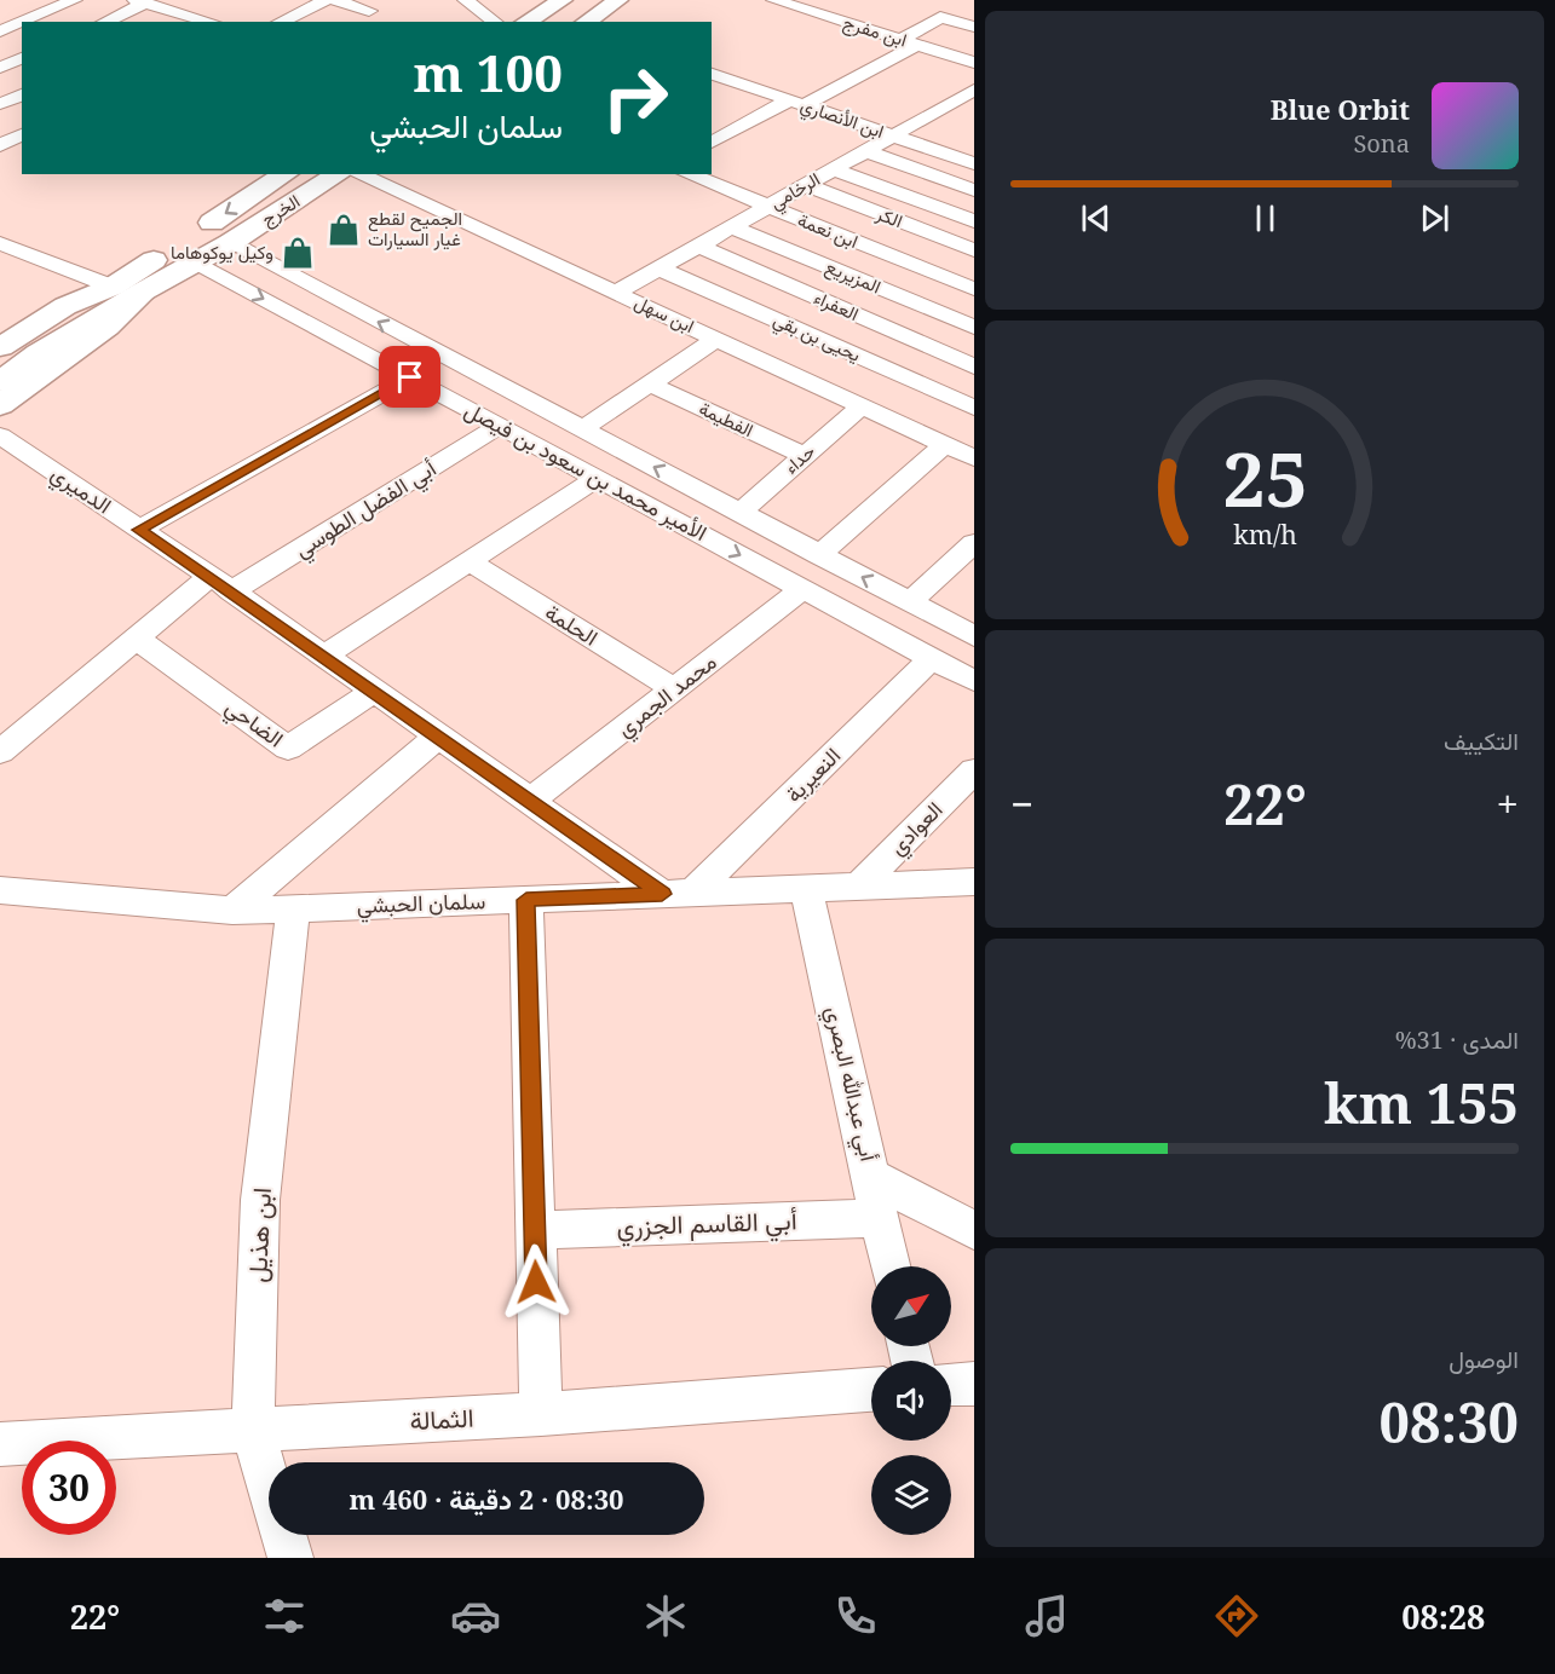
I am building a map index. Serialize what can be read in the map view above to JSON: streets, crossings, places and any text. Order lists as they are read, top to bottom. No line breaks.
{"streets":{"main road":["الخرج"],"street":["ابن مفرج","ابن الأنصاري","الرخامي","الكر","ابن نعمة","المزيريع","العفراء","ابن سهل","يحيى بن بقي","الفطيمة","حداء","الأمير محمد بن سعود بن فيصل","الدميري","أبي الفضل الطوسي","الحلمة","محمد الجمري","الضاحي","النعيرية","العوادي","سلمان الحبشي","أبي عبدالله البصري","أبي القاسم الجزري","ابن هذيل","الثمالة"]},"crossings":[["ابن الأنصاري","الرخامي"],["الرخامي","الكر"],["الرخامي","ابن نعمة"],["الرخامي","المزيريع"],["الرخامي","العفراء"],["الرخامي","ابن سهل"],["الرخامي","يحيى بن بقي"],["الخرج","الأمير محمد بن سعود بن فيصل"],["ابن سهل","حداء"],["الفطيمة","حداء"],["حداء","الأمير محمد بن سعود بن فيصل"],["الأمير محمد بن سعود بن فيصل","أبي الفضل الطوسي"],["الأمير محمد بن سعود بن فيصل","محمد الجمري"],["الأمير محمد بن سعود بن فيصل","النعيرية"],["الدميري","أبي الفضل الطوسي"],["الدميري","محمد الجمري"],["الدميري","الضاحي"],["الدميري","النعيرية"],["الدميري","سلمان الحبشي"],["أبي الفضل الطوسي","الضاحي"],["الحلمة","محمد الجمري"],["النعيرية","سلمان الحبشي"],["العوادي","سلمان الحبشي"],["سلمان الحبشي","أبي عبدالله البصري"],["سلمان الحبشي","ابن هذيل"],["أبي عبدالله البصري","أبي القاسم الجزري"],["ابن هذيل","الثمالة"]],"places":{"shop":["الجميح لقطع غيار السيارات","وكيل يوكوهاما"]},"north":"top right","page":{"turn":["100 m","سلمان الحبشي"],"song":["Blue Orbit","Sona"],"tile":["التكييف",["المدى · 31%","155 km"],["الوصول","08:30"]],"heat":["−","22°","+"],"limit":"30","trip":"08:30 · 2 دقيقة · 460 m","tabs":["08:28","22°"],"gauge":["25","km/h"]}}
